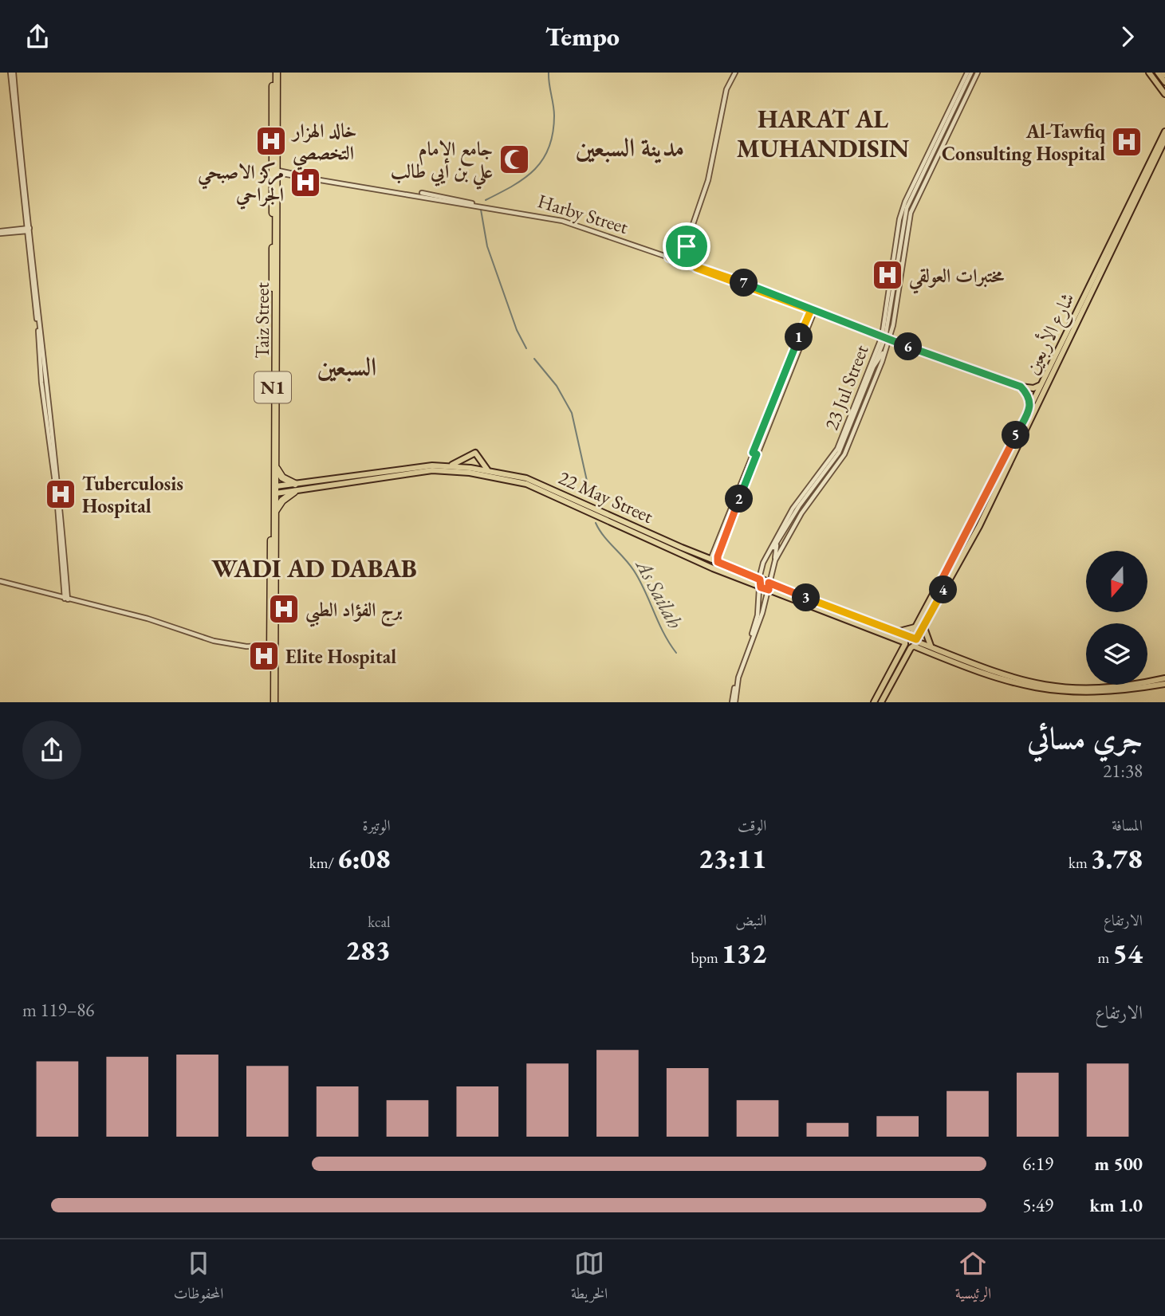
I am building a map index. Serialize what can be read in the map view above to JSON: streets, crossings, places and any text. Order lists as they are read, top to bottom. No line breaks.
{"streets":{"highway":["Taiz Street","N1"],"main road":["شارع الأربعين","22 May Street"],"street":["Harby Street","23 Jul Street"]},"crossings":[["Harby Street","Taiz Street"],["Harby Street","23 Jul Street"],["Taiz Street","22 May Street"],["شارع الأربعين","22 May Street"],["23 Jul Street","22 May Street"]],"districts":["HARAT AL MUHANDISIN","مدينة السبعين","السبعين","WADI AD DABAB"],"water":["As Sailah"],"places":{"hospital":["خالد الهزار التخصصي","Al-Tawfiq Consulting Hospital","مركز الاصبحي الجراحي","مختبرات العولقي","Tuberculosis Hospital","برج الفؤاد الطبي","Elite Hospital"],"mosque":["جامع الامام علي بن أيي طالب"]},"north":"bottom","page":{"header":"Tempo","pins":["7","1","6","5","2","4","3"],"heading":["جري مسائي","21:38"],"stats":[["المسافة","3.78 km"],["الوقت","23:11"],["الوتيرة","6:08 /km"],["الارتفاع","54 m"],["النبض","132 bpm"],["kcal","283"]],"chart":["الارتفاع","86–119 m"],"list":[{"name":"500 m","note":"6:19"},{"name":"1.0 km","note":"5:49"}],"tabs":["الرئيسية","الخريطة","المحفوظات"]}}
